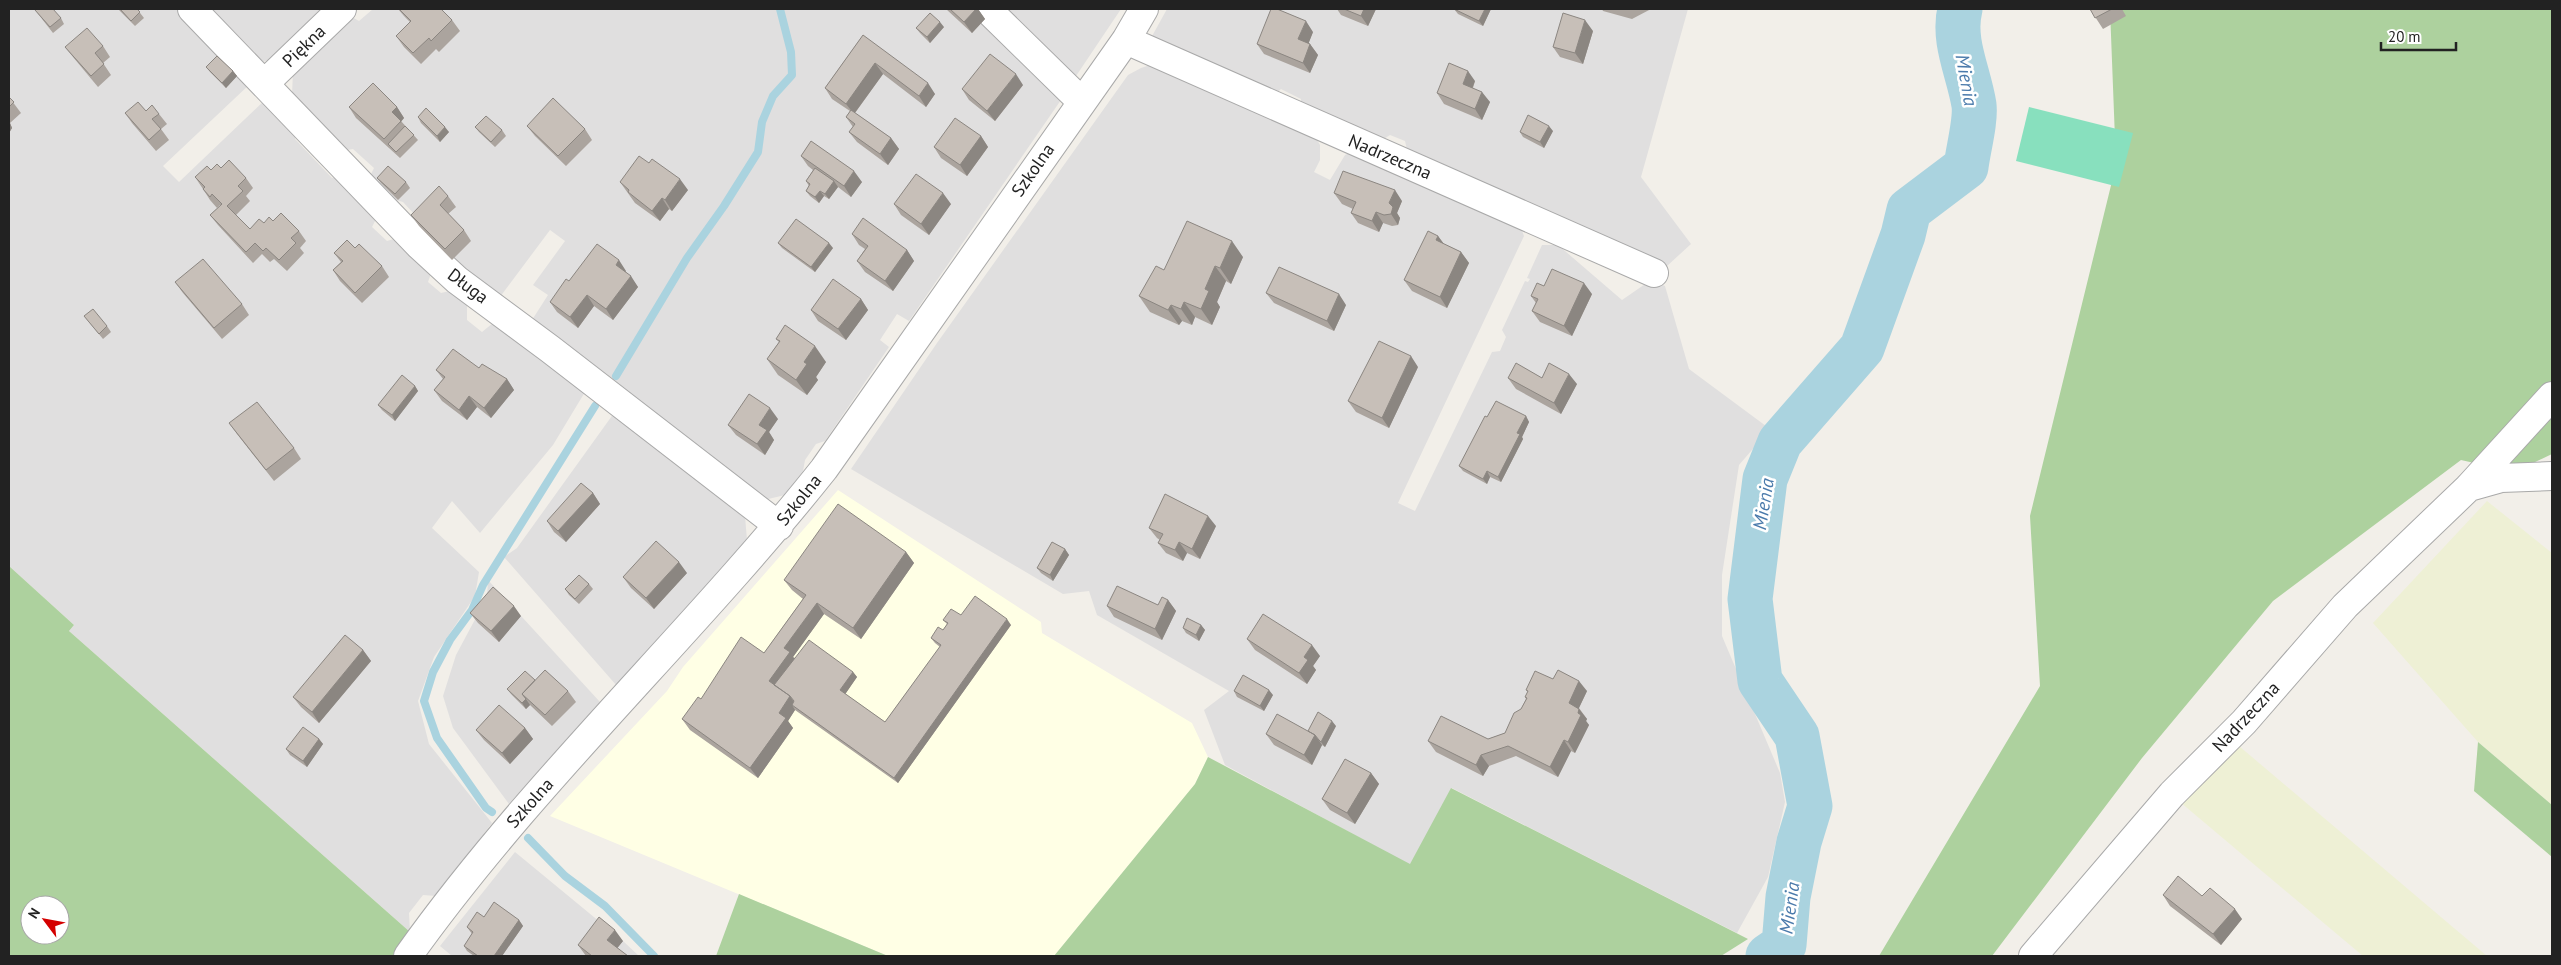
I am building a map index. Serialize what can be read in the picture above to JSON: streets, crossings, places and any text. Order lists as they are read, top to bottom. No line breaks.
{"streets":{"street":["Piękna","Nadrzeczna","Szkolna","Długa"]},"crossings":[["Piękna","Długa"],["Nadrzeczna","Szkolna"],["Szkolna","Długa"]],"water":["Mienia"],"scale_bar":"20 m","north":"top left"}
